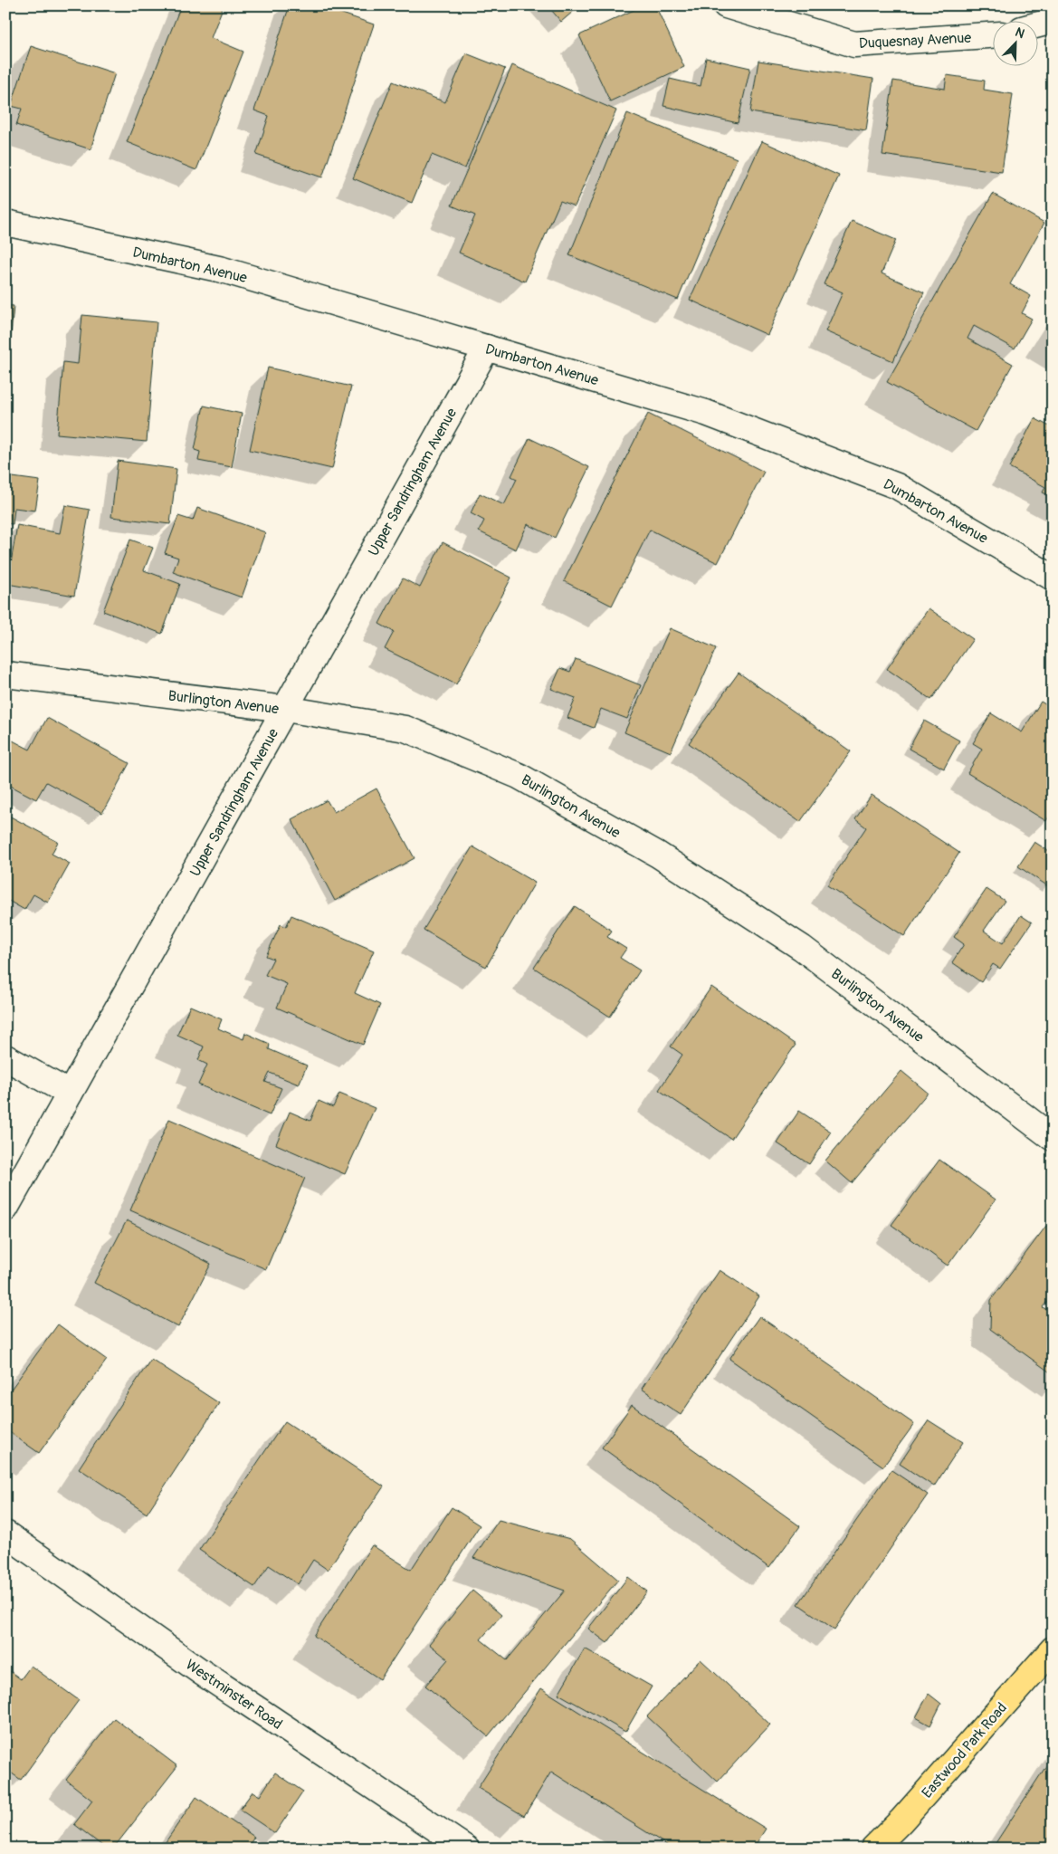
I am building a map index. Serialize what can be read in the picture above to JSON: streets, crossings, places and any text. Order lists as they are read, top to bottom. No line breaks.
{"streets":{"main road":["Eastwood Park Road"],"street":["Duquesnay Avenue","Dumbarton Avenue","Upper Sandringham Avenue","Burlington Avenue","Westminster Road"]},"crossings":[["Dumbarton Avenue","Upper Sandringham Avenue"],["Upper Sandringham Avenue","Burlington Avenue"]],"north":"top right"}
